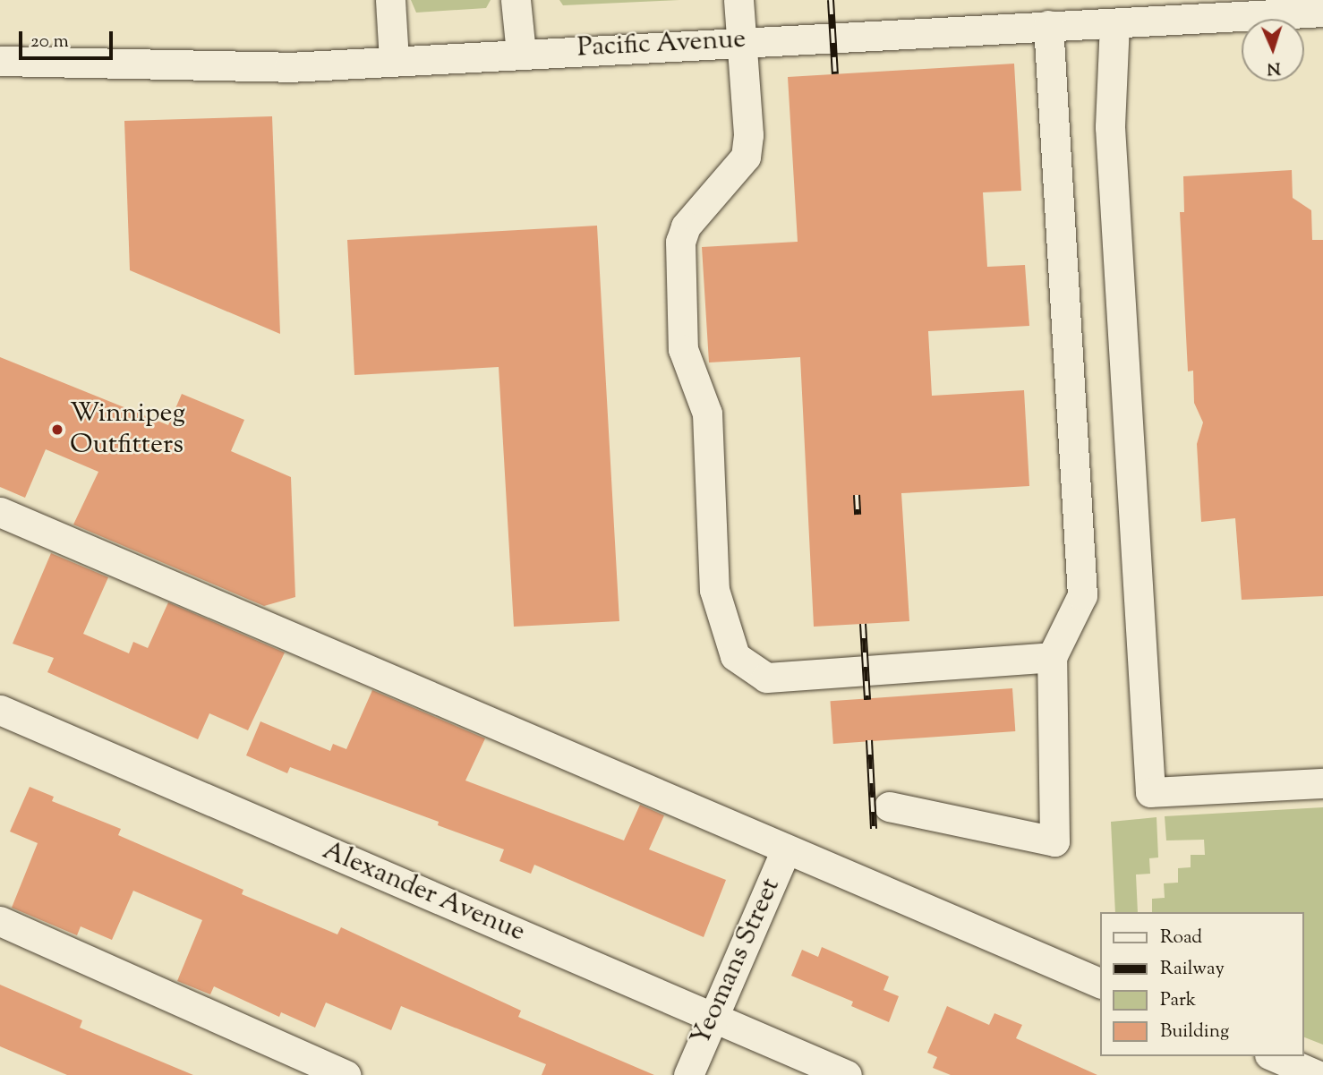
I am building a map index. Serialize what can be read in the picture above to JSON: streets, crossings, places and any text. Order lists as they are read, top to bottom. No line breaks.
{"streets":{"street":["Pacific Avenue","Alexander Avenue","Yeomans Street"]},"crossings":[["Alexander Avenue","Yeomans Street"]],"places":["Winnipeg Outfitters"],"legend":["Road","Railway","Park","Building"],"scale_bar":"20 m","north":"bottom"}
